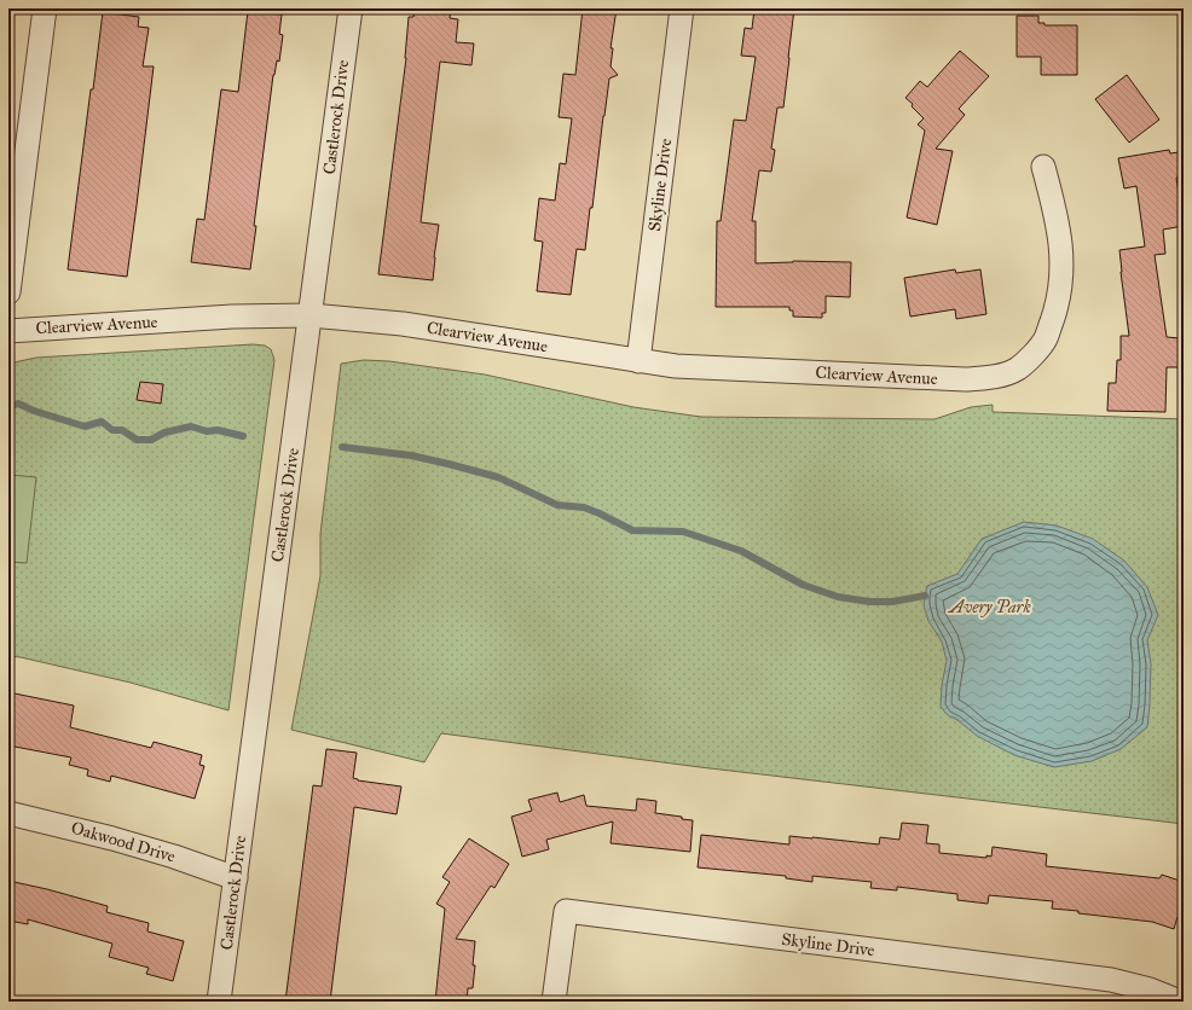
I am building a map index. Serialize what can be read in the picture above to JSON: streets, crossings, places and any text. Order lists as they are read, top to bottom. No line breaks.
{"streets":{"street":["Castlerock Drive","Skyline Drive","Clearview Avenue","Oakwood Drive"]},"crossings":[["Castlerock Drive","Clearview Avenue"],["Castlerock Drive","Oakwood Drive"],["Skyline Drive","Clearview Avenue"]],"parks":["Avery Park"]}
